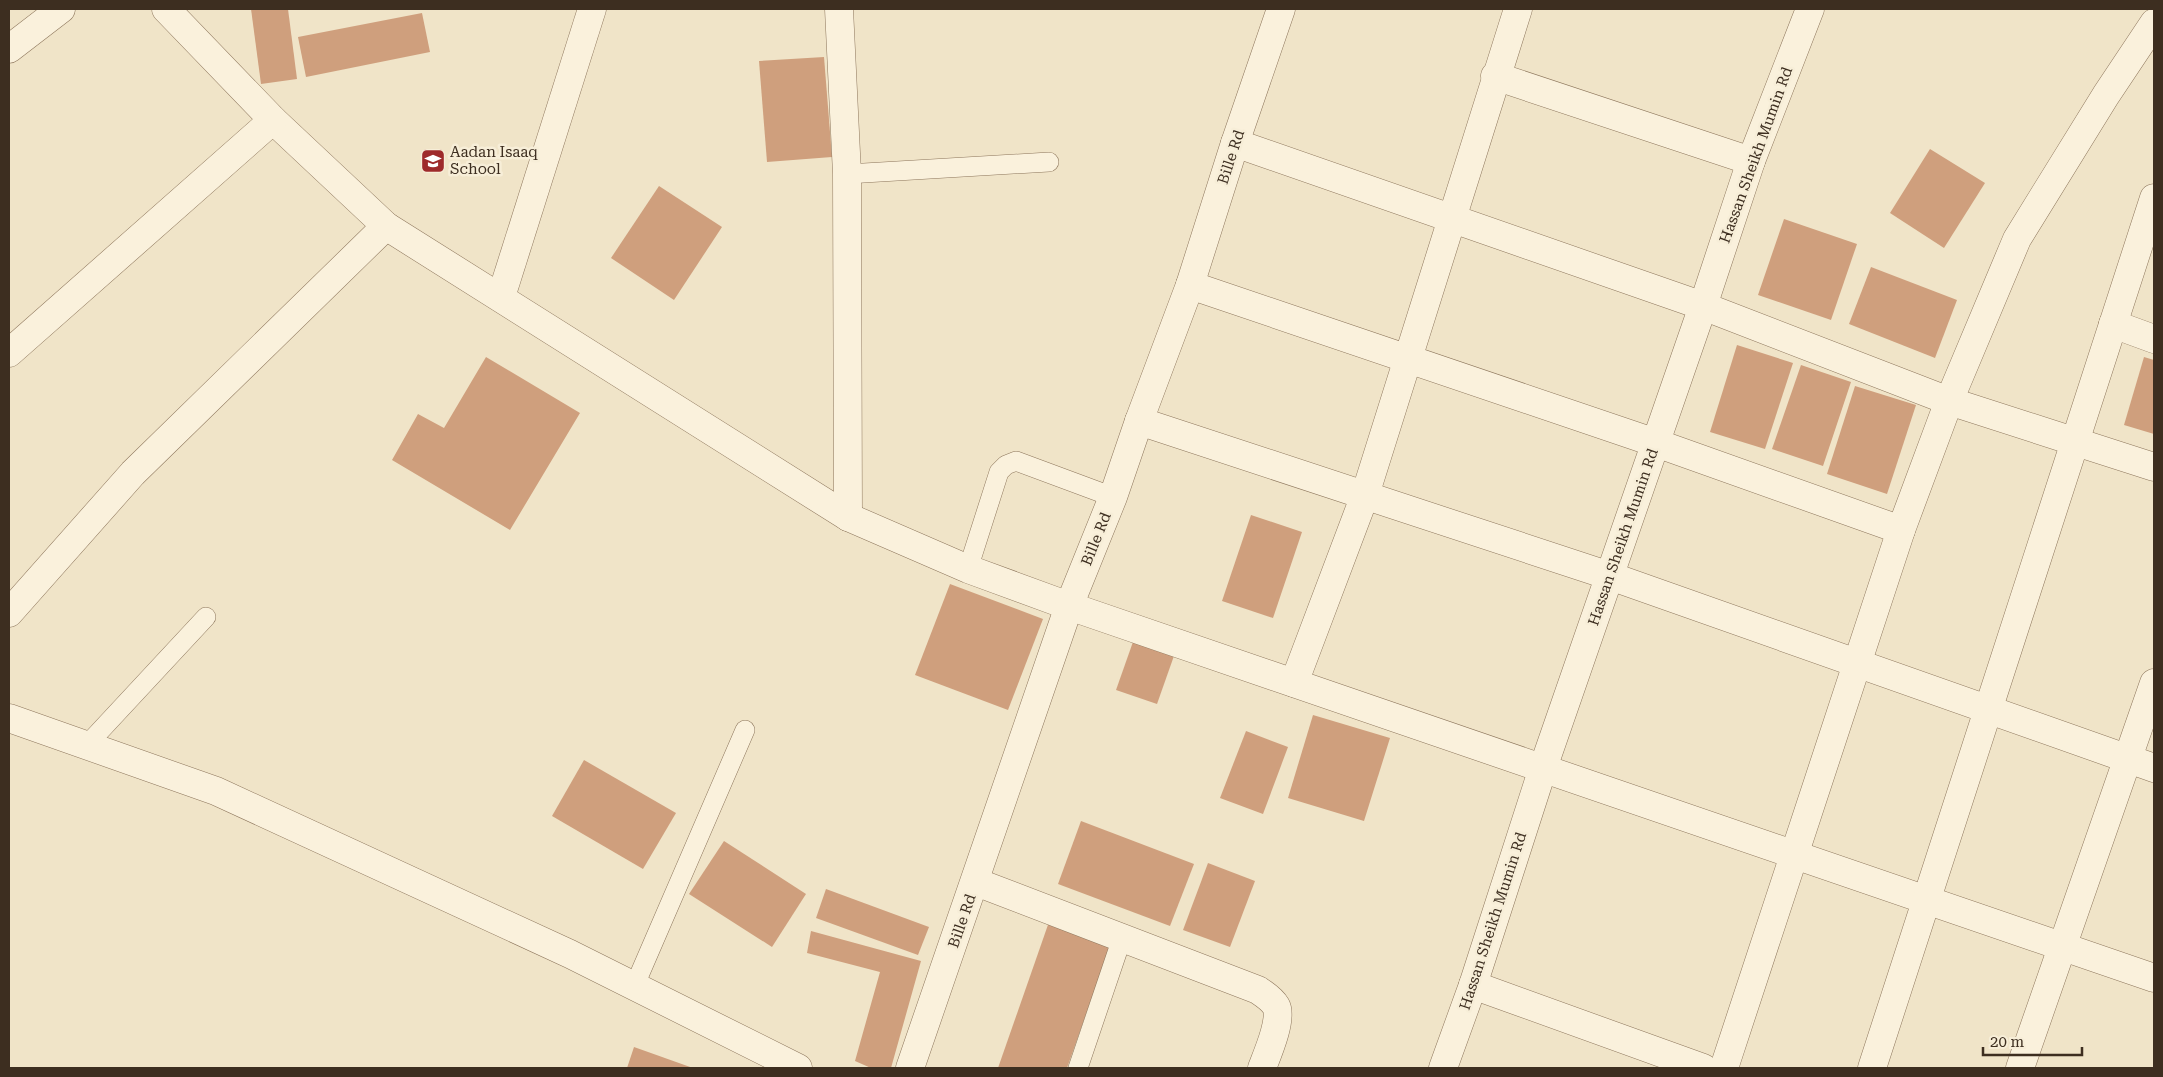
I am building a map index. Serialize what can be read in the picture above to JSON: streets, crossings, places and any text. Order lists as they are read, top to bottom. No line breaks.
{"streets":{"street":["Hassan Sheikh Mumin Rd","Bille Rd"]},"places":{"school or university":["Aadan Isaaq School"]},"scale_bar":"20 m"}
